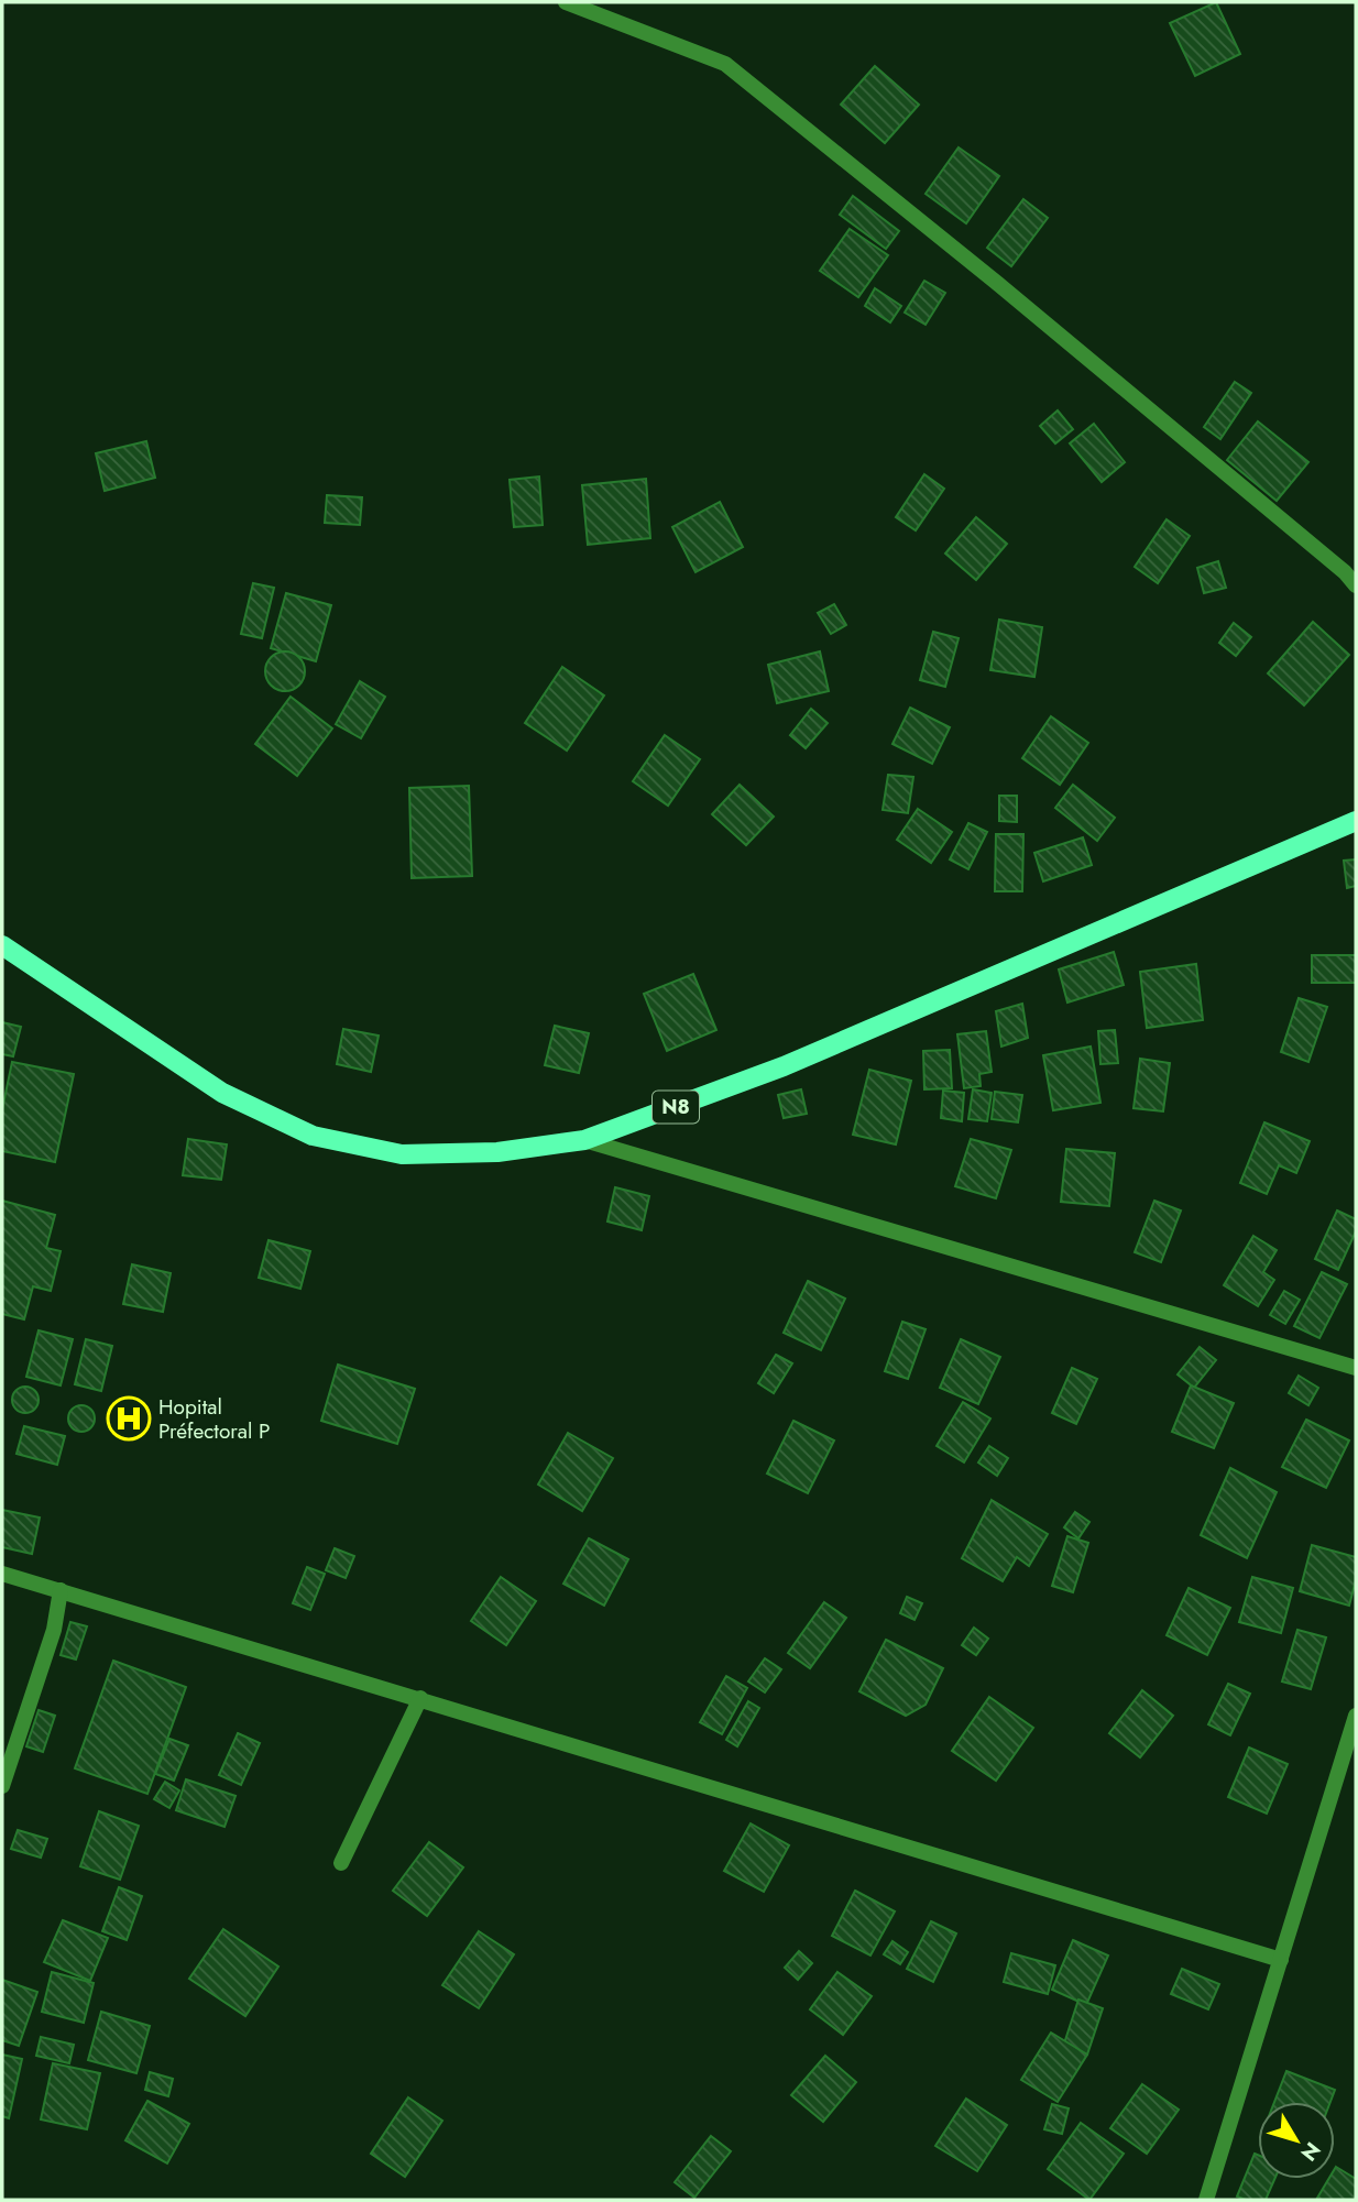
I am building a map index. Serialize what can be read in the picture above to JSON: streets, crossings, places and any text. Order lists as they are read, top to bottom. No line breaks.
{"streets":{"main road":["N8"]},"places":{"hospital":["Hopital Préfectoral P"]},"north":"bottom right"}
